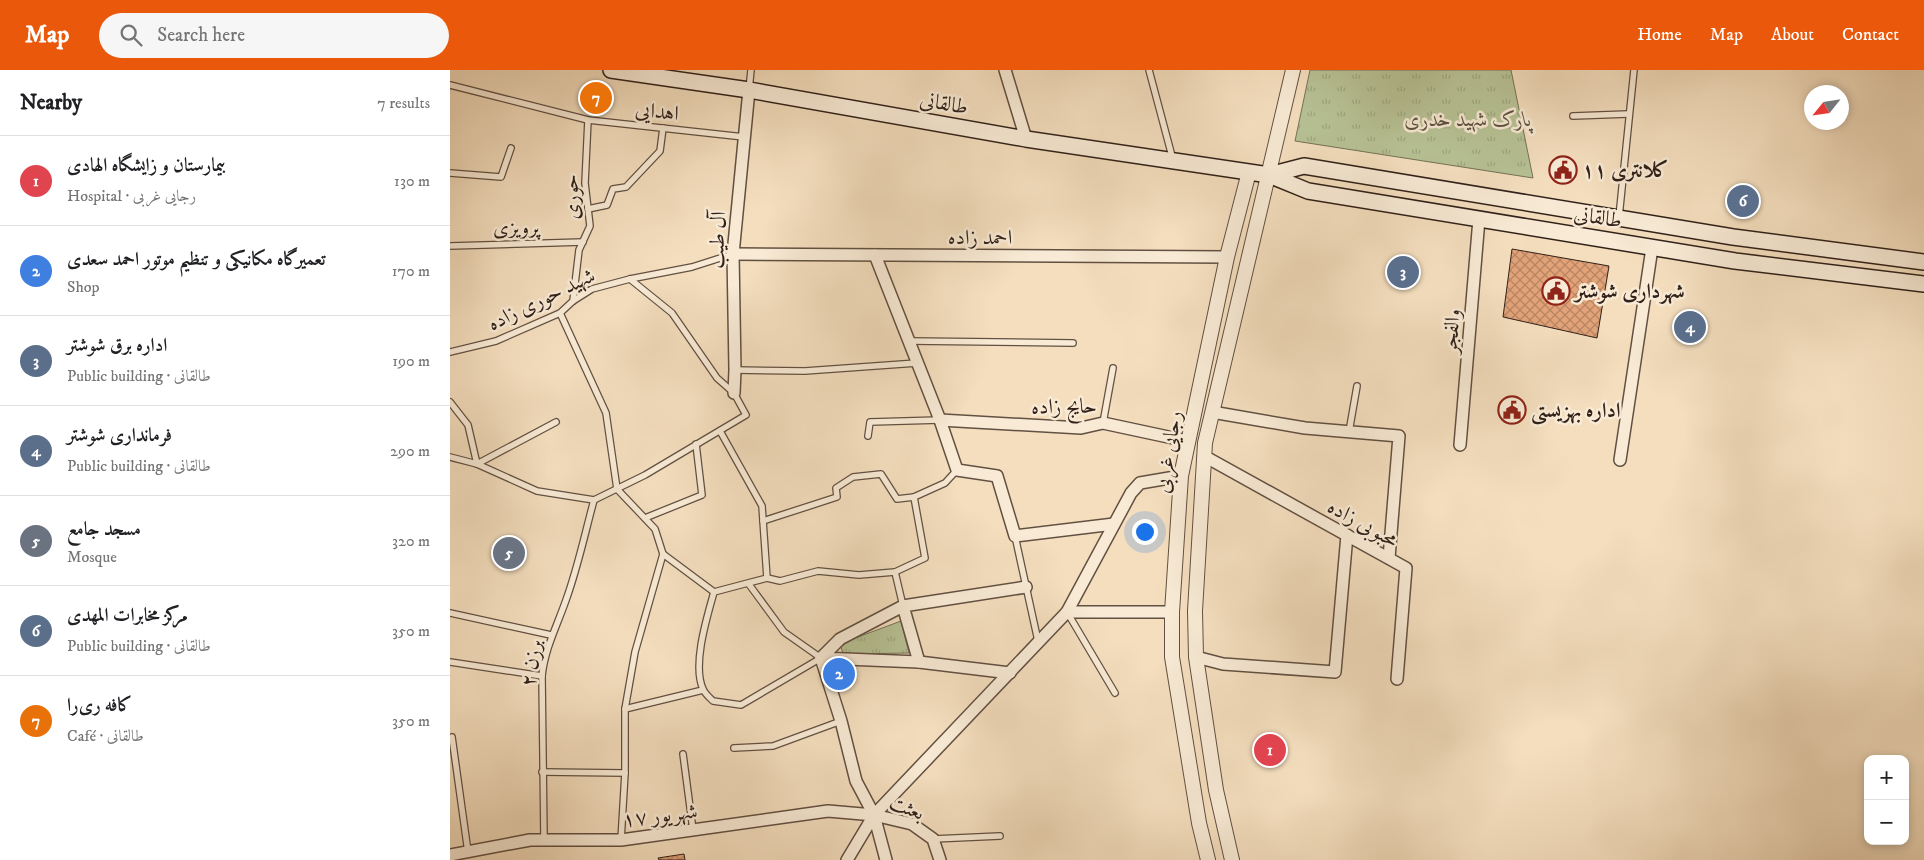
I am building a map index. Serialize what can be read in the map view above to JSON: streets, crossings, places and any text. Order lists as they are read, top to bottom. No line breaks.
{"streets":{"main road":["طالقانی"],"street":["احمد زاده","آل طیب","والفجر","حایج زاده","رجایی غربی","محبوبی زاده","بعثت","۱۷ شهریور"],"lane":["اهدایی","حوری","پرویزی","شهید حوری زاده","برزن ۲"]},"crossings":[["طالقانی","آل طیب"],["طالقانی","والفجر"],["طالقانی","رجایی غربی"],["اهدایی","حوری"],["اهدایی","آل طیب"],["حوری","پرویزی"],["حوری","شهید حوری زاده"],["احمد زاده","آل طیب"],["احمد زاده","شهید حوری زاده"],["احمد زاده","رجایی غربی"],["آل طیب","شهید حوری زاده"],["حایج زاده","رجایی غربی"],["رجایی غربی","محبوبی زاده"],["برزن ۲","۱۷ شهریور"],["بعثت","۱۷ شهریور"]],"parks":["پارک شهید خدری"],"places":{"public building":["کلانتری ۱۱","شهرداری شوشتر","اداره بهزیستی"]},"north":"bottom left","page":{"header":"Map","search":"Search here","nav":["Home","Map","About","Contact"],"heading":["Nearby","7 results"],"pins":["7","6","3","4","5","2","1"],"list":[{"mark":"1","name":"بیمارستان و زایشگاه الهادی","note":"Hospital · رجایی غربی","value":"130 m"},{"mark":"2","name":"تعمیرگاه مکانیکی و تنظیم موتور احمد سعدی","note":"Shop","value":"170 m"},{"mark":"3","name":"اداره برق شوشتر","note":"Public building · طالقانی","value":"190 m"},{"mark":"4","name":"فرمانداری شوشتر","note":"Public building · طالقانی","value":"290 m"},{"mark":"5","name":"مسجد جامع","note":"Mosque","value":"320 m"},{"mark":"6","name":"مرکز مخابرات المهدی","note":"Public building · طالقانی","value":"350 m"},{"mark":"7","name":"کافه‌ ری‌را","note":"Café · طالقانی","value":"350 m"}],"map_buttons":["+","−"]}}
